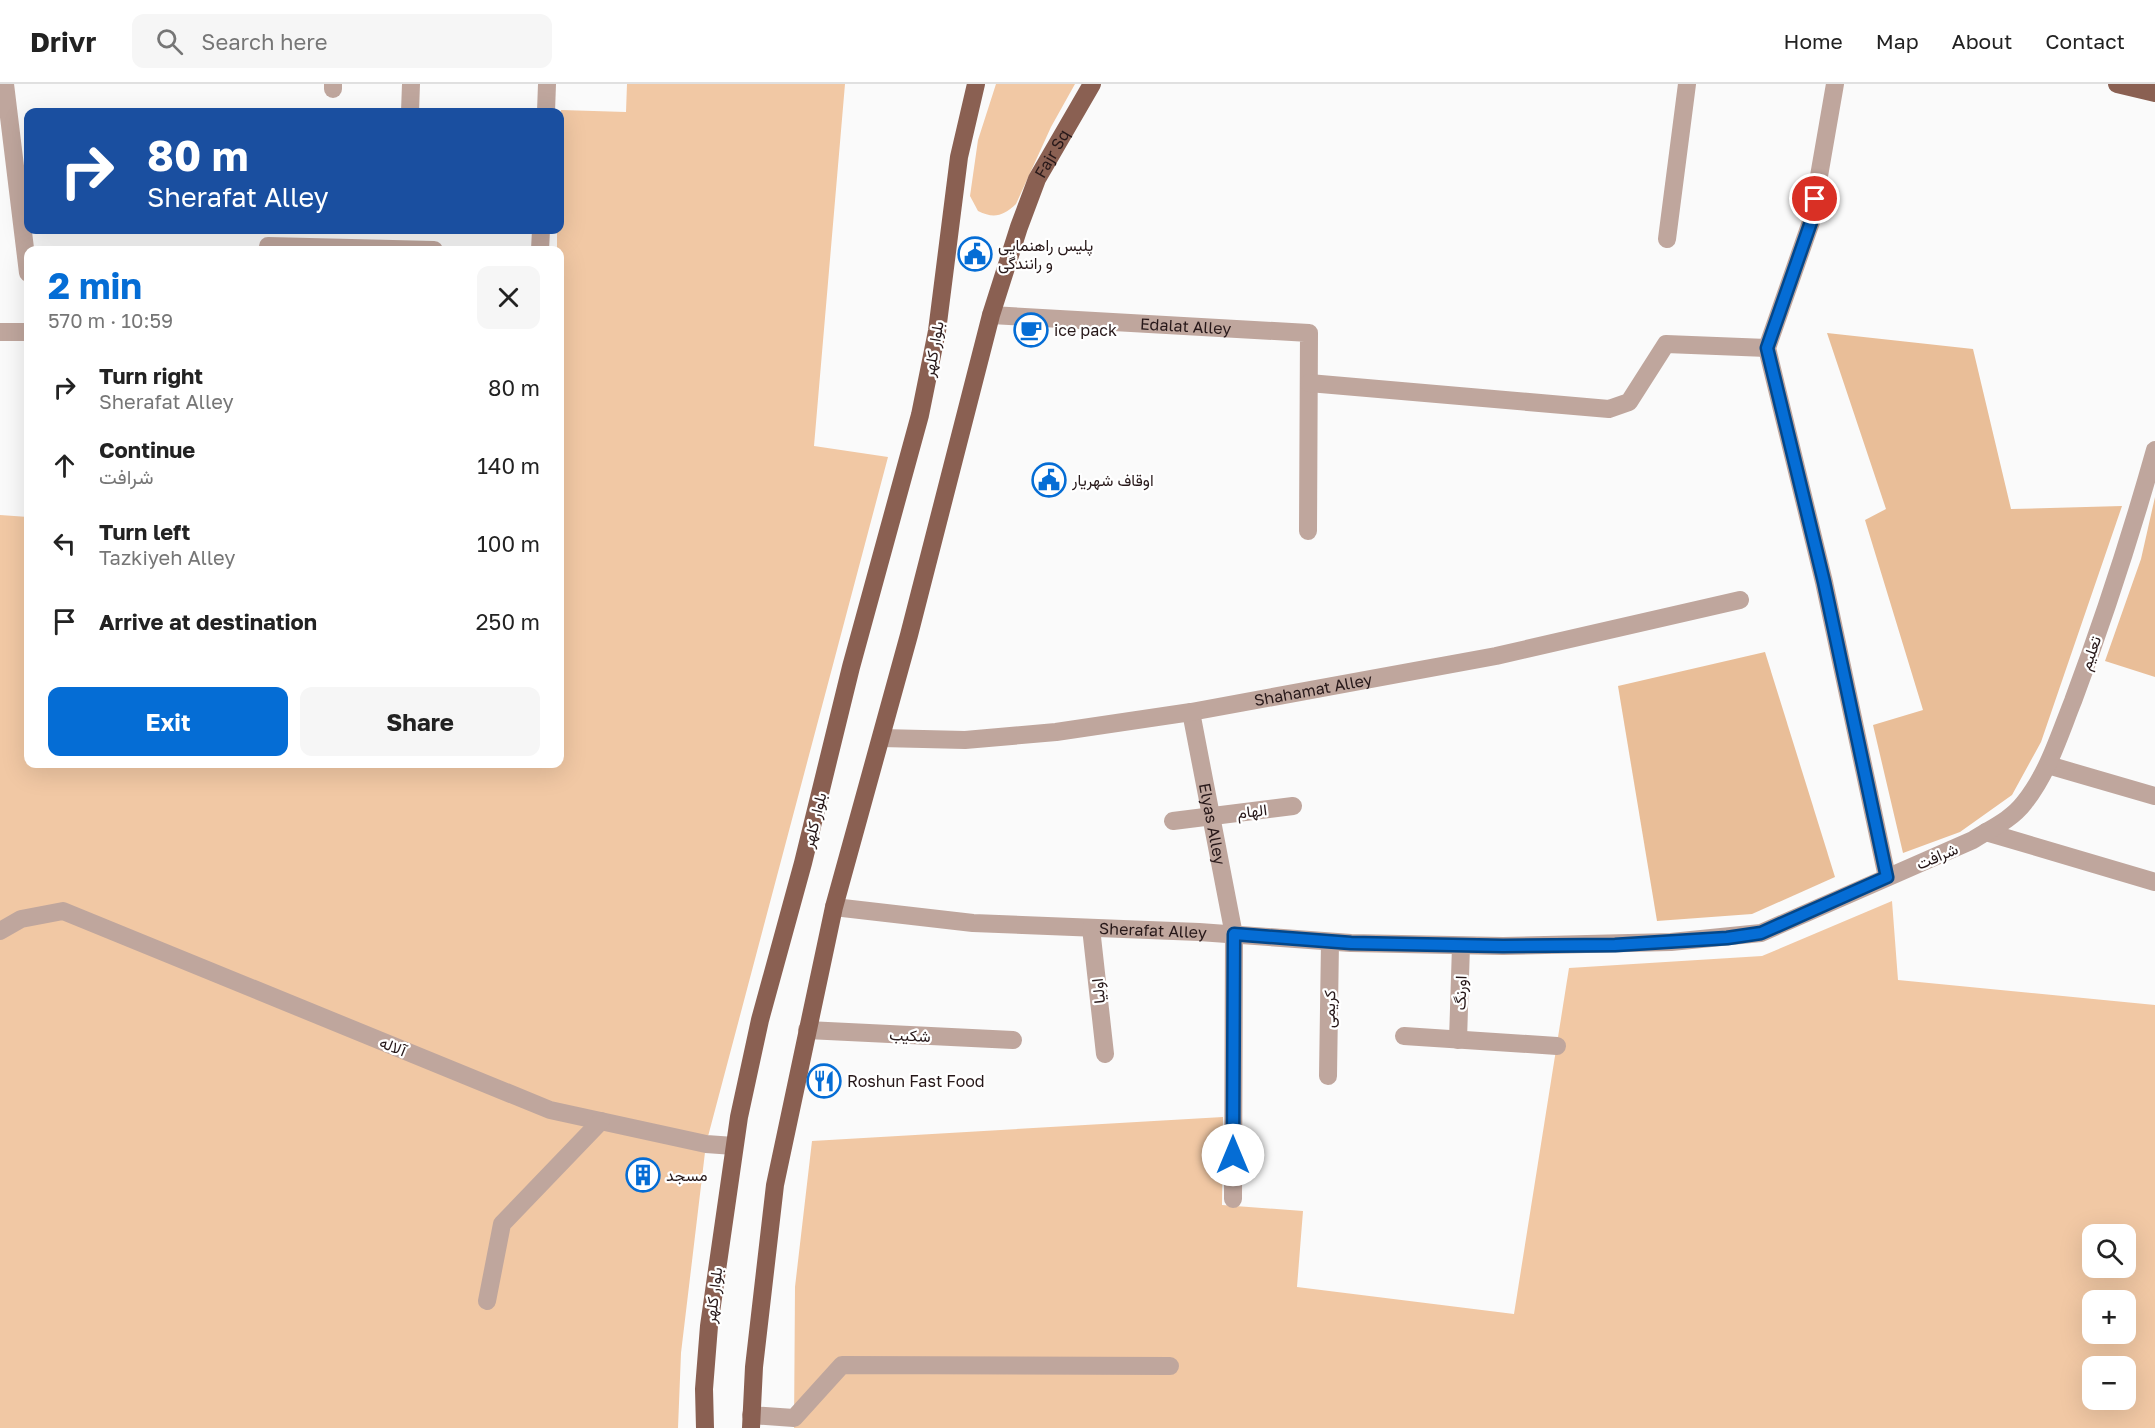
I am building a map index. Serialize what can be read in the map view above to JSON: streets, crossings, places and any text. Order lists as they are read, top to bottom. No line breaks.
{"streets":{"main road":["Fajr Sq","بلوار کلهر"],"street":["Edalat Alley","تعلیم","Shahamat Alley","الهام","Elyas Alley","شرافت","Sherafat Alley","اولیا","اورنگ","کریمی","شکیب","آلاله"]},"crossings":[["Fajr Sq","Edalat Alley"],["بلوار کلهر","آلاله"],["تعلیم","شرافت"],["Shahamat Alley","Elyas Alley"],["الهام","Elyas Alley"],["Elyas Alley","Sherafat Alley"],["شرافت","Sherafat Alley"],["شرافت","اورنگ"],["Sherafat Alley","اولیا"],["Sherafat Alley","اورنگ"],["Sherafat Alley","کریمی"]],"places":{"public building":["پلیس راهنمایی و رانندگی","اوقاف شهریار"],"cafe":["ice pack"],"restaurant":["Roshun Fast Food"],"building":["مسجد"]},"page":{"header":"Drivr","search":"Search here","nav":["Home","Map","About","Contact"],"turn":["80 m","Sherafat Alley"],"heading":["2 min","570 m · 10:59"],"list":[{"name":"Turn right","note":"Sherafat Alley","value":"80 m"},{"name":"Continue","note":"شرافت","value":"140 m"},{"name":"Turn left","note":"Tazkiyeh Alley","value":"100 m"},{"name":"Arrive at destination","value":"250 m"}],"buttons":["Exit","Share"],"map_buttons":["+","−"]}}
